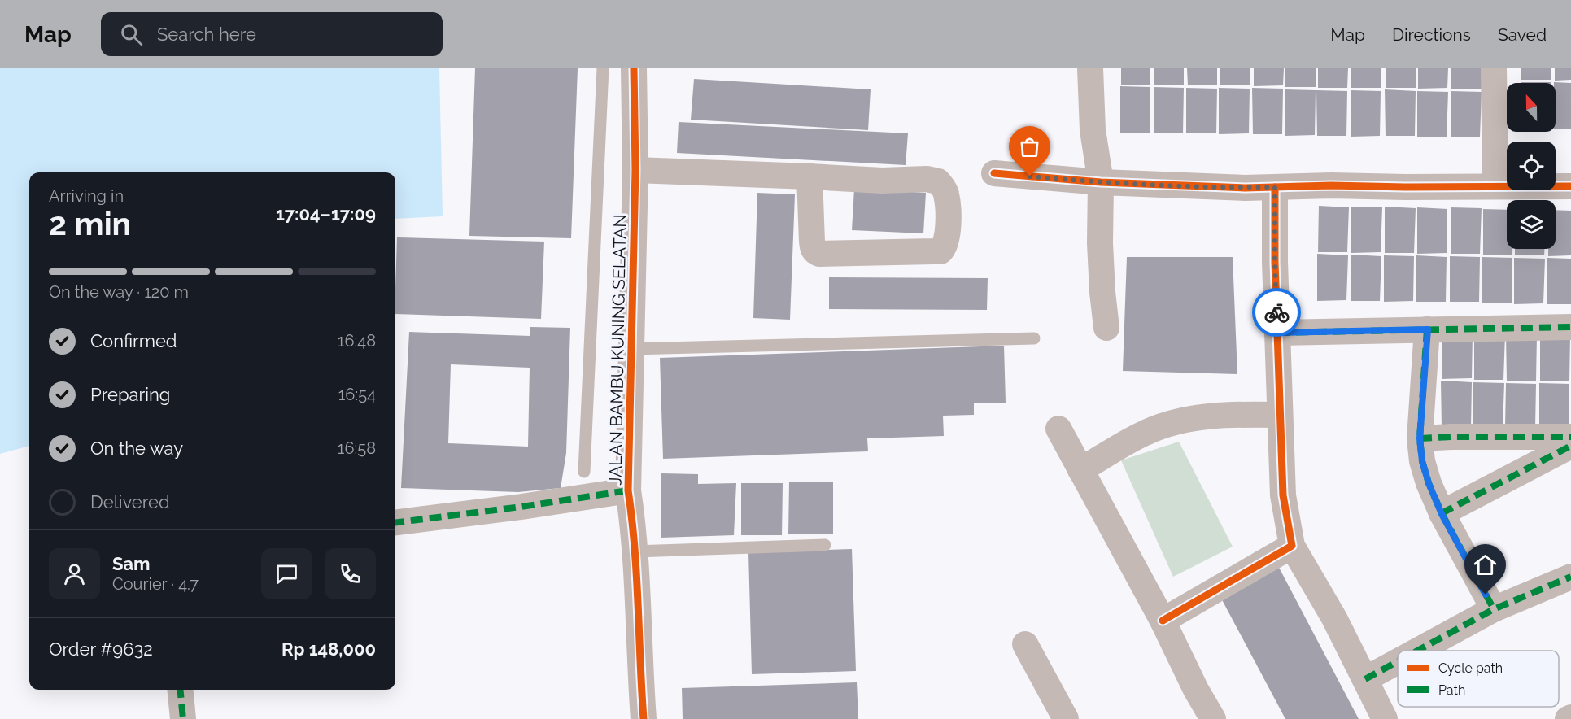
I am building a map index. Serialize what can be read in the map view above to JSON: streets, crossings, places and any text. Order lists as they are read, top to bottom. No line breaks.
{"streets":{"street":["JALAN BAMBU KUNING SELATAN"]},"legend":["Cycle path","Path"],"north":"top","page":{"header":"Map","search":"Search here","nav":["Map","Directions","Saved"],"heading":["2 min","Arriving in","17:04–17:09"],"panel":["Sam","Courier · 4.7","Order #9632","Rp 148,000"],"bar":"On the way · 120 m","list":[["Confirmed","16:48"],["Preparing","16:54"],["On the way","16:58"],"Delivered"]}}
